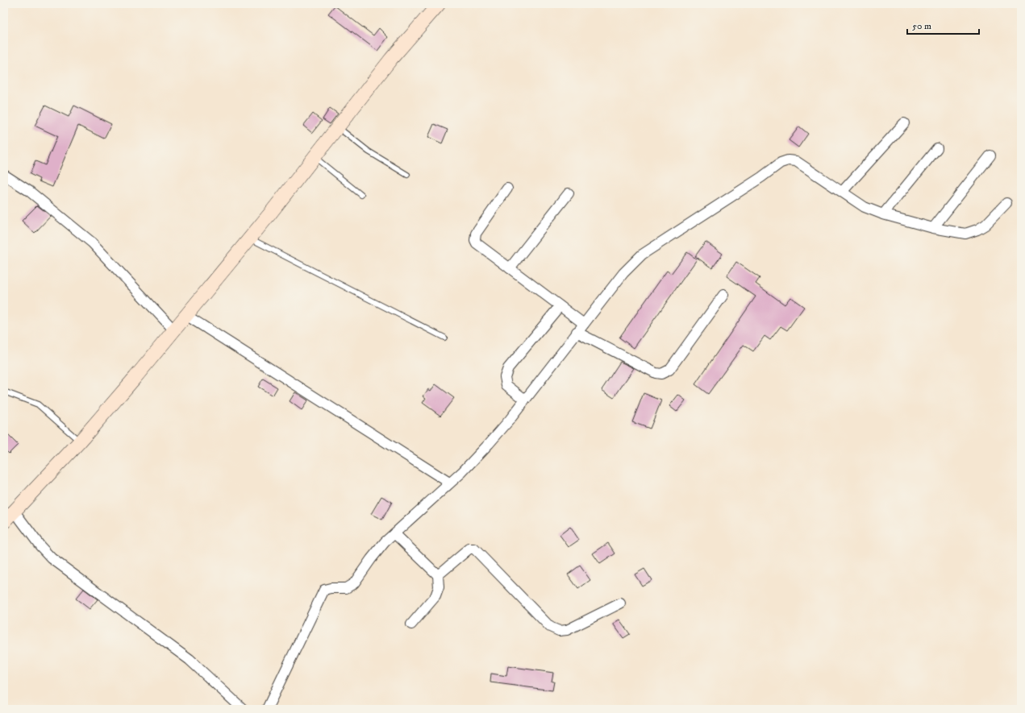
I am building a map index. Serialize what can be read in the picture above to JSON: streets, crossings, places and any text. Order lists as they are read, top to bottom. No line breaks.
{"scale_bar":"50 m"}
